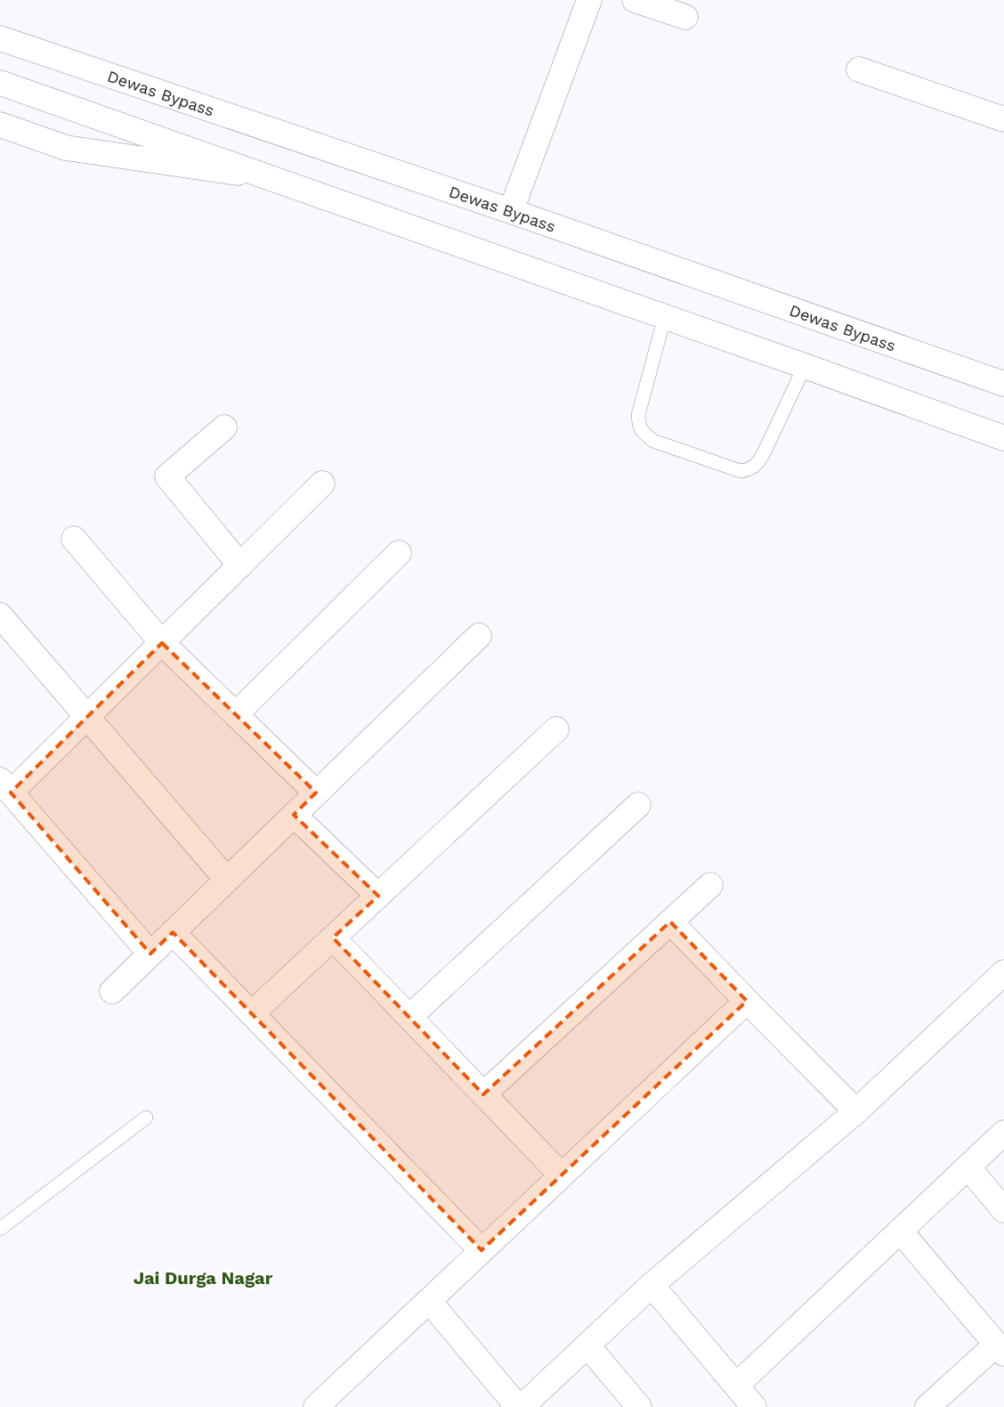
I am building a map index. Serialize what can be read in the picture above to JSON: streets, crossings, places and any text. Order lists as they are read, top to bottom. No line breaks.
{"streets":{"main road":["Dewas Bypass"]},"districts":["Jai Durga Nagar"]}
